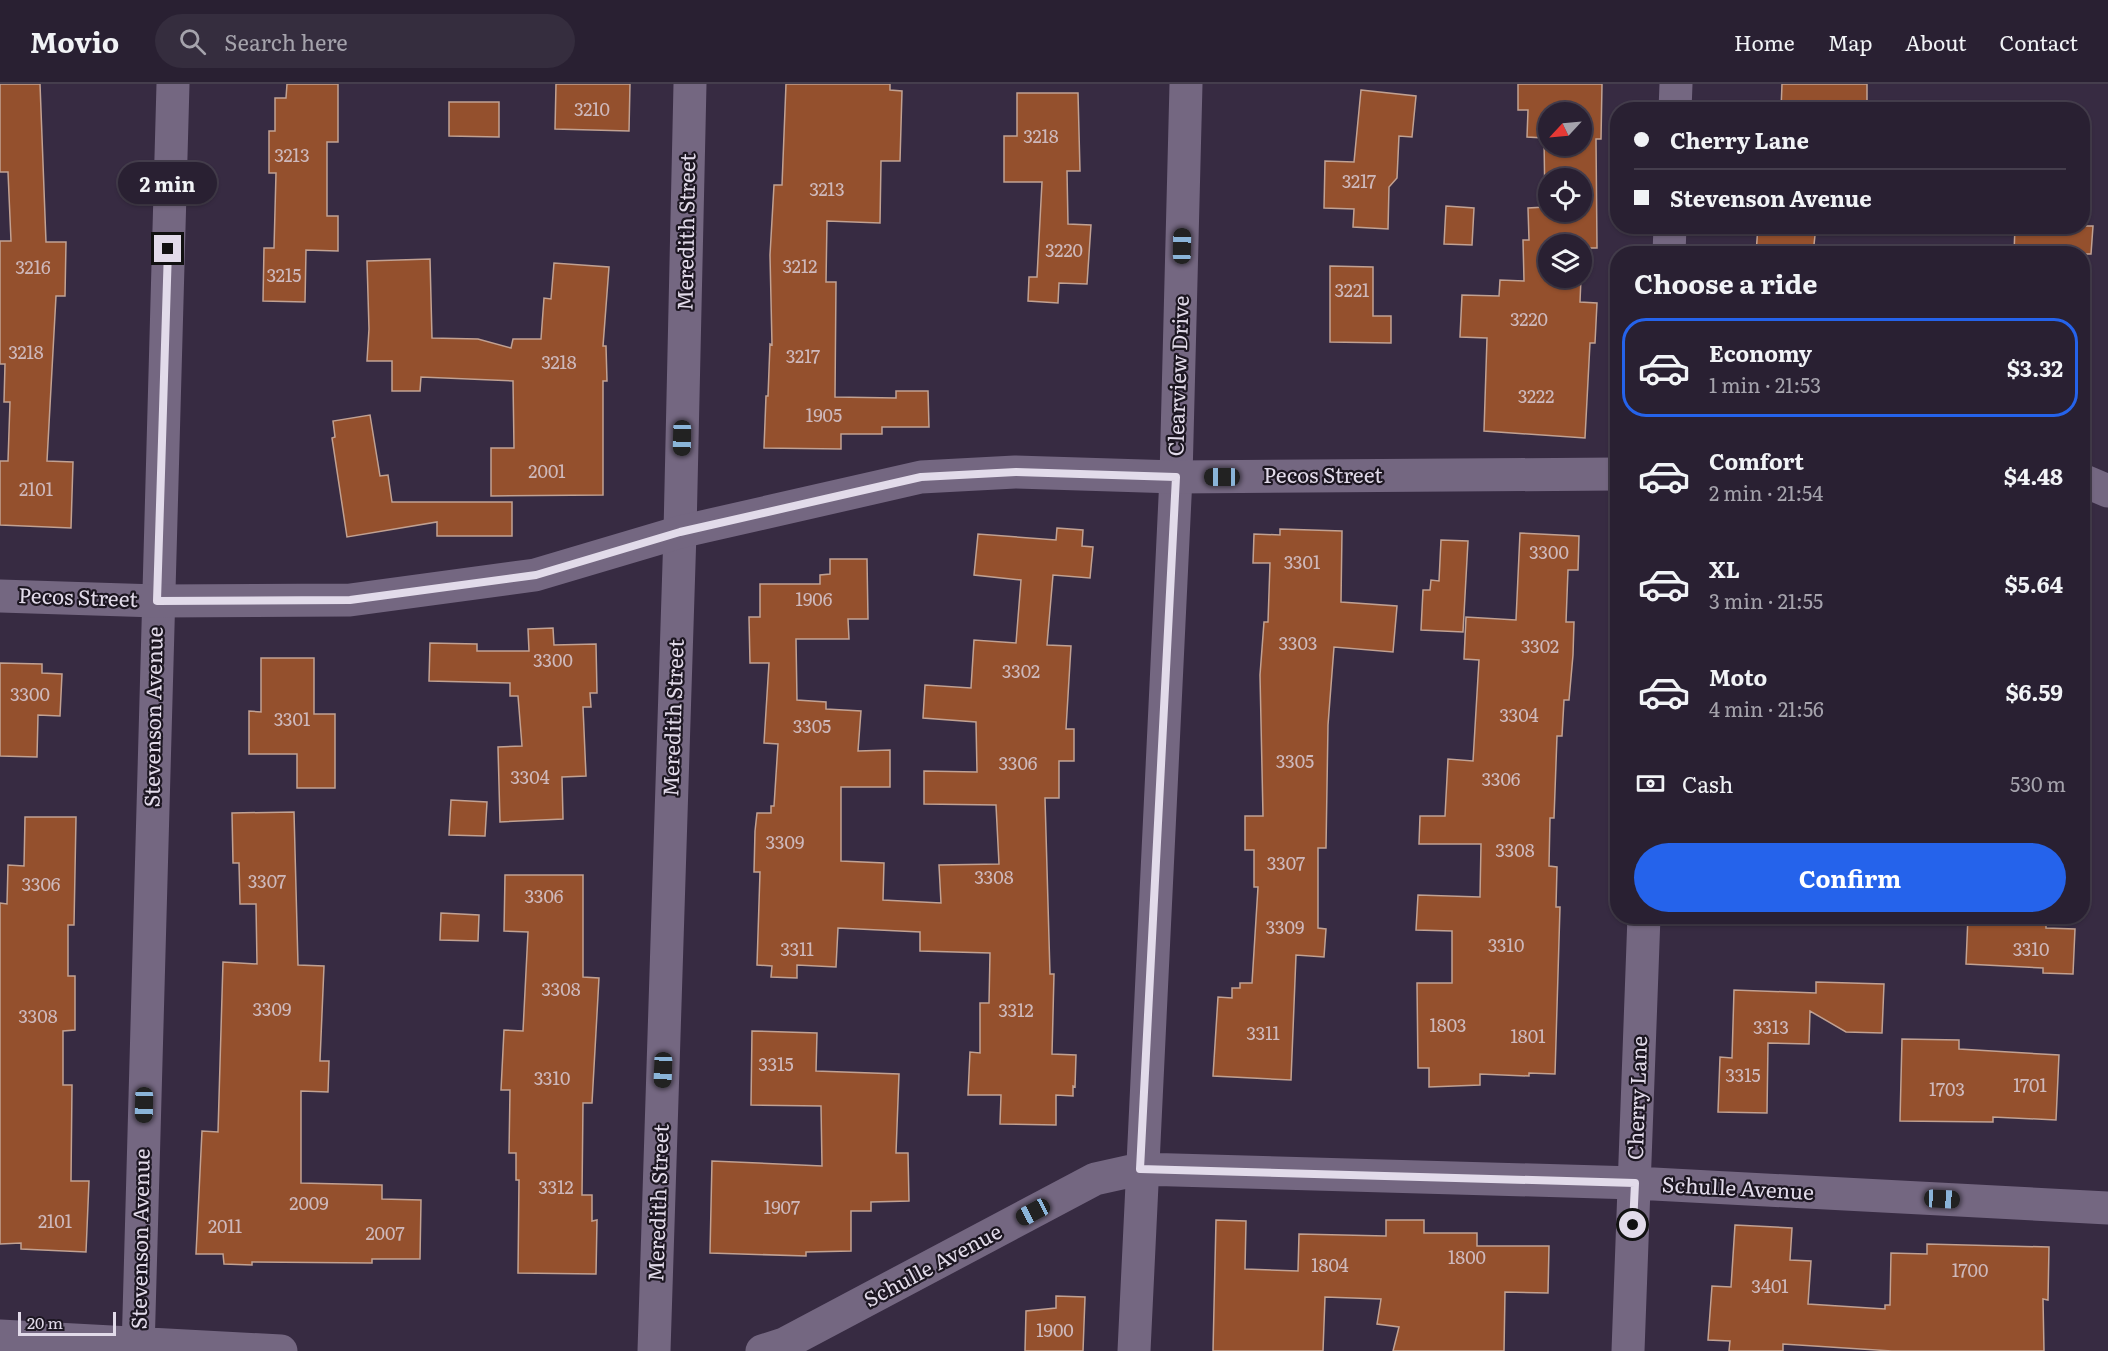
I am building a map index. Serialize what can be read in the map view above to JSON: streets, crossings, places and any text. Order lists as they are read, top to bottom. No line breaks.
{"streets":{"street":["Meredith Street","Clearview Drive","Pecos Street","Stevenson Avenue","Cherry Lane","Schulle Avenue"]},"crossings":[["Meredith Street","Pecos Street"],["Clearview Drive","Pecos Street"],["Clearview Drive","Schulle Avenue"],["Pecos Street","Stevenson Avenue"],["Cherry Lane","Schulle Avenue"]],"house_numbers":["3210","3218","3213","3217","3213","3220","3212","3216","3215","3221","3220","3218","3217","3218","3222","1905","2001","2101","3300","3301","1906","3303","3302","3300","3302","3300","3304","3301","3305","3305","3306","3304","3306","3309","3308","3307","3308","3307","3306","3306","3309","3310","3311","3310","3308","3309","3312","3308","1803","3313","3311","1801","3315","3315","3310","1701","1703","3312","2009","1907","2101","2011","2007","1800","1804","1700","3401","1900"],"scale_bar":"20 m","north":"bottom left","page":{"header":"Movio","search":"Search here","nav":["Home","Map","About","Contact"],"banner":["Cherry Lane","Stevenson Avenue"],"bubble":"2 min","heading":"Choose a ride","list":[{"name":"Economy","note":"1 min · 21:53","value":"$3.32"},{"name":"Comfort","note":"2 min · 21:54","value":"$4.48"},{"name":"XL","note":"3 min · 21:55","value":"$5.64"},{"name":"Moto","note":"4 min · 21:56","value":"$6.59"}],"pay":["Cash","530 m"],"buttons":"Confirm","scale":"20 m"}}
